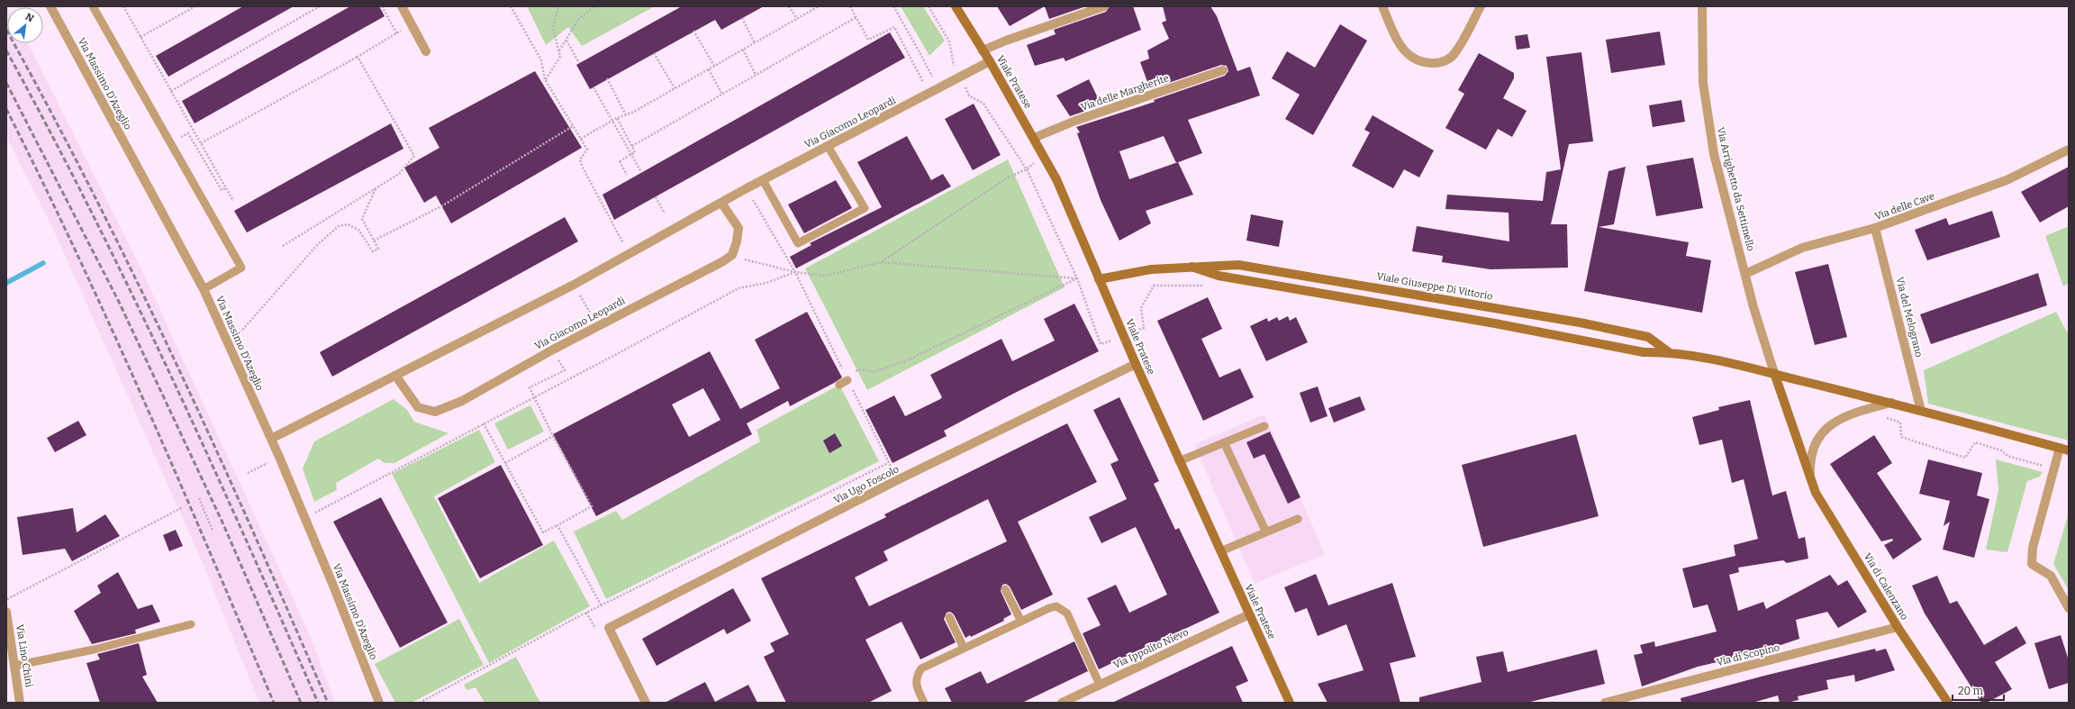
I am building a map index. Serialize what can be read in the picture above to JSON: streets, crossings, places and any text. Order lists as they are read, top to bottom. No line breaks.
{"streets":{"main road":["Viale Pratese","Viale Giuseppe Di Vittorio","Via di Calenzano"],"street":["Via Massimo D'Azeglio","Via delle Margherite","Via Giacomo Leopardi","Via Arrighetto da Settimello","Via delle Cave","Via del Melograno","Via Ugo Foscolo","Via Ippolito Nievo","Via di Scopino","Via Lino Chini"]},"crossings":[["Viale Pratese","Via delle Margherite"],["Viale Pratese","Via Giacomo Leopardi"],["Viale Pratese","Viale Giuseppe Di Vittorio"],["Viale Pratese","Via Ugo Foscolo"],["Viale Pratese","Via Ippolito Nievo"],["Via Massimo D'Azeglio","Via Giacomo Leopardi"],["Via Arrighetto da Settimello","Via delle Cave"],["Via Arrighetto da Settimello","Viale Giuseppe Di Vittorio"],["Via Arrighetto da Settimello","Via di Calenzano"],["Via delle Cave","Via del Melograno"],["Viale Giuseppe Di Vittorio","Via del Melograno"],["Viale Giuseppe Di Vittorio","Via di Calenzano"],["Via di Calenzano","Via di Scopino"]],"scale_bar":"20 m","north":"top right"}
